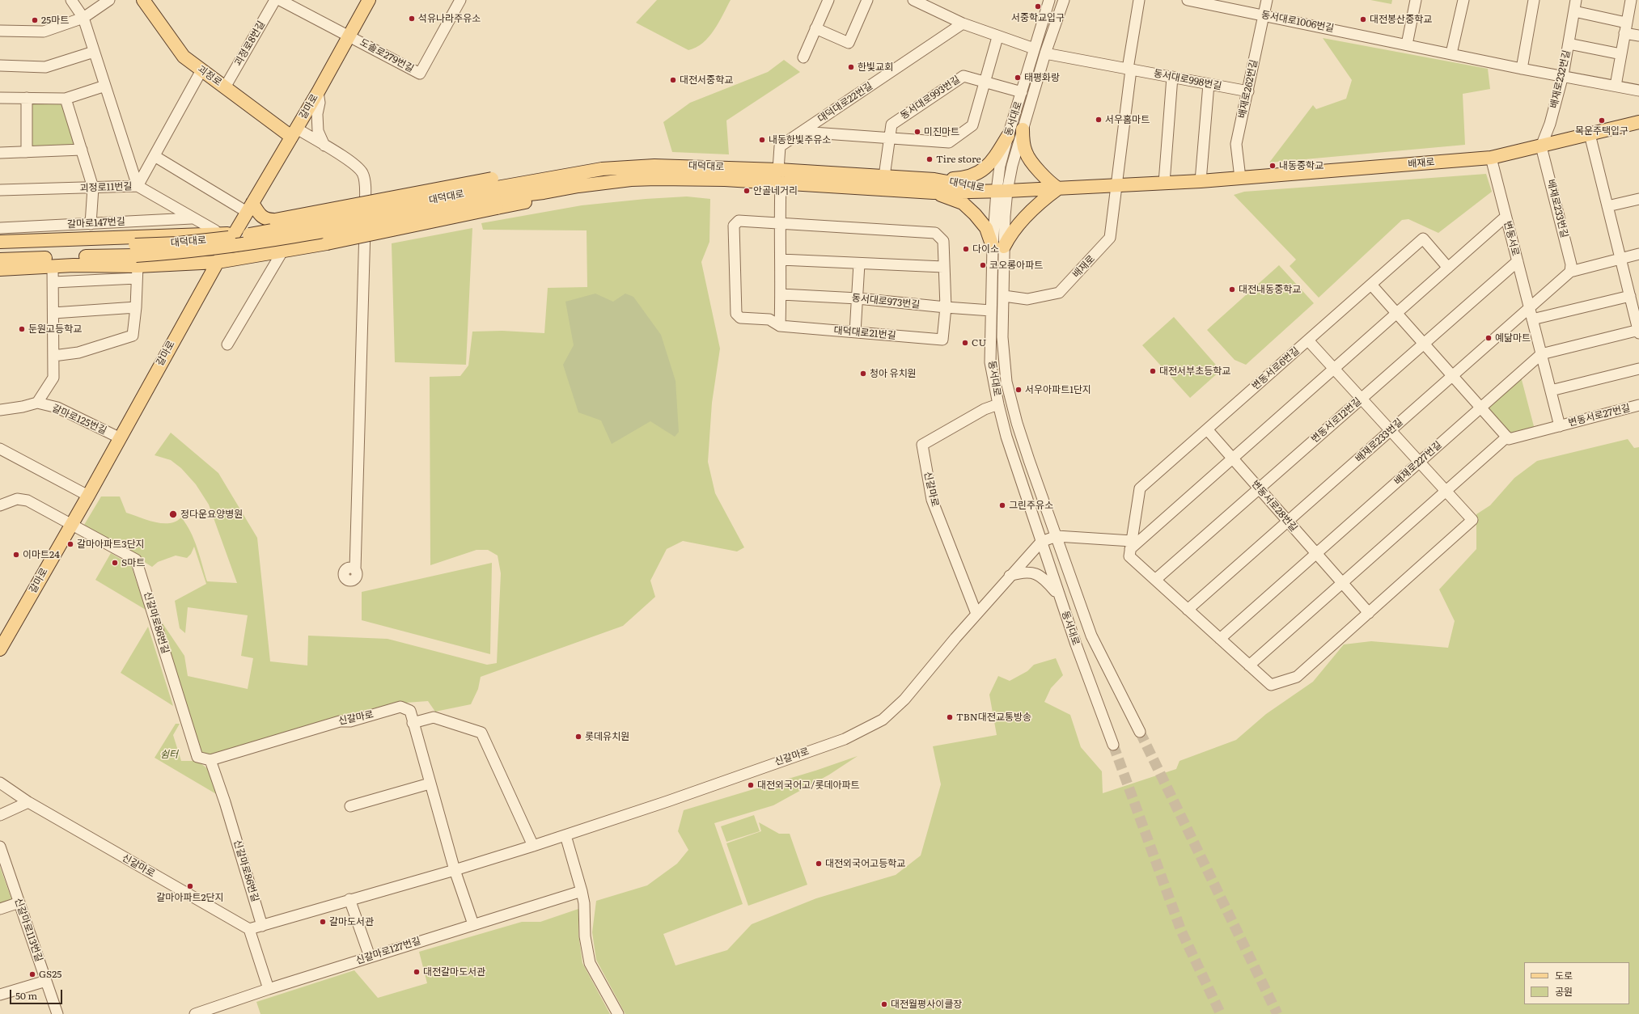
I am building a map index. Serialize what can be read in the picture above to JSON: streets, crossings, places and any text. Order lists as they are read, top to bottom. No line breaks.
{"streets":{"main road":["괴정로","갈마로","배재로","대덕대로"],"street":["동서대로1006번길","괴정로8번길","도솔로279번길","배재로232번길","동서대로998번길","배재로262번길","동서대로993번길","대덕대로22번길","동서대로","괴정로11번길","배재로233번길","갈마로147번길","변동서로","동서대로973번길","대덕대로21번길","변동서로6번길","변동서로27번길","갈마로125번길","변동서로12번길","배재로227번길","신갈마로","변동서로28번길","신갈마로86번길","신갈마로113번길","신갈마로127번길"]},"crossings":[["동서대로1006번길","배재로232번길"],["동서대로1006번길","배재로262번길"],["괴정로8번길","괴정로"],["도솔로279번길","갈마로"],["괴정로","갈마로"],["괴정로","괴정로11번길"],["배재로232번길","배재로"],["배재로232번길","배재로233번길"],["동서대로998번길","배재로262번길"],["동서대로998번길","동서대로"],["동서대로998번길","배재로"],["배재로262번길","배재로"],["동서대로993번길","동서대로"],["동서대로993번길","대덕대로"],["대덕대로22번길","대덕대로"],["갈마로","갈마로125번길"],["갈마로","신갈마로86번길"],["동서대로","배재로"],["동서대로","대덕대로"],["동서대로","동서대로973번길"],["동서대로","신갈마로"],["배재로","대덕대로"],["배재로","배재로233번길"],["배재로","변동서로"],["배재로233번길","변동서로"],["배재로233번길","변동서로28번길"],["변동서로","변동서로27번길"],["변동서로","변동서로12번길"],["변동서로","배재로227번길"],["동서대로973번길","대덕대로21번길"],["변동서로6번길","변동서로28번길"],["변동서로12번길","변동서로28번길"],["배재로227번길","변동서로28번길"],["신갈마로","신갈마로86번길"],["신갈마로","신갈마로127번길"]],"parks":["쉼터"],"places":["서중학교입구","석유나라주유소","대전봉산중학교","25마트","한빛교회","태평화랑","대전서중학교","서우홈마트","목운주택입구","미진마트","내동한빛주유소","Tire store","내동중학교","안골네거리","다이소","코오롱아파트","대전내동중학교","둔원고등학교","예닮마트","CU","대전서부초등학교","청아 유치원","서우아파트1단지","그린주유소","정다운요양병원","갈마아파트3단지","이마트24","S마트","TBN대전교통방송","롯데유치원","대전외국어고/롯데아파트","대전외국어고등학교","갈마아파트2단지","갈마도서관","대전갈마도서관","GS25","대전월평사이클장"],"legend":["도로","공원"],"scale_bar":"50 m"}
